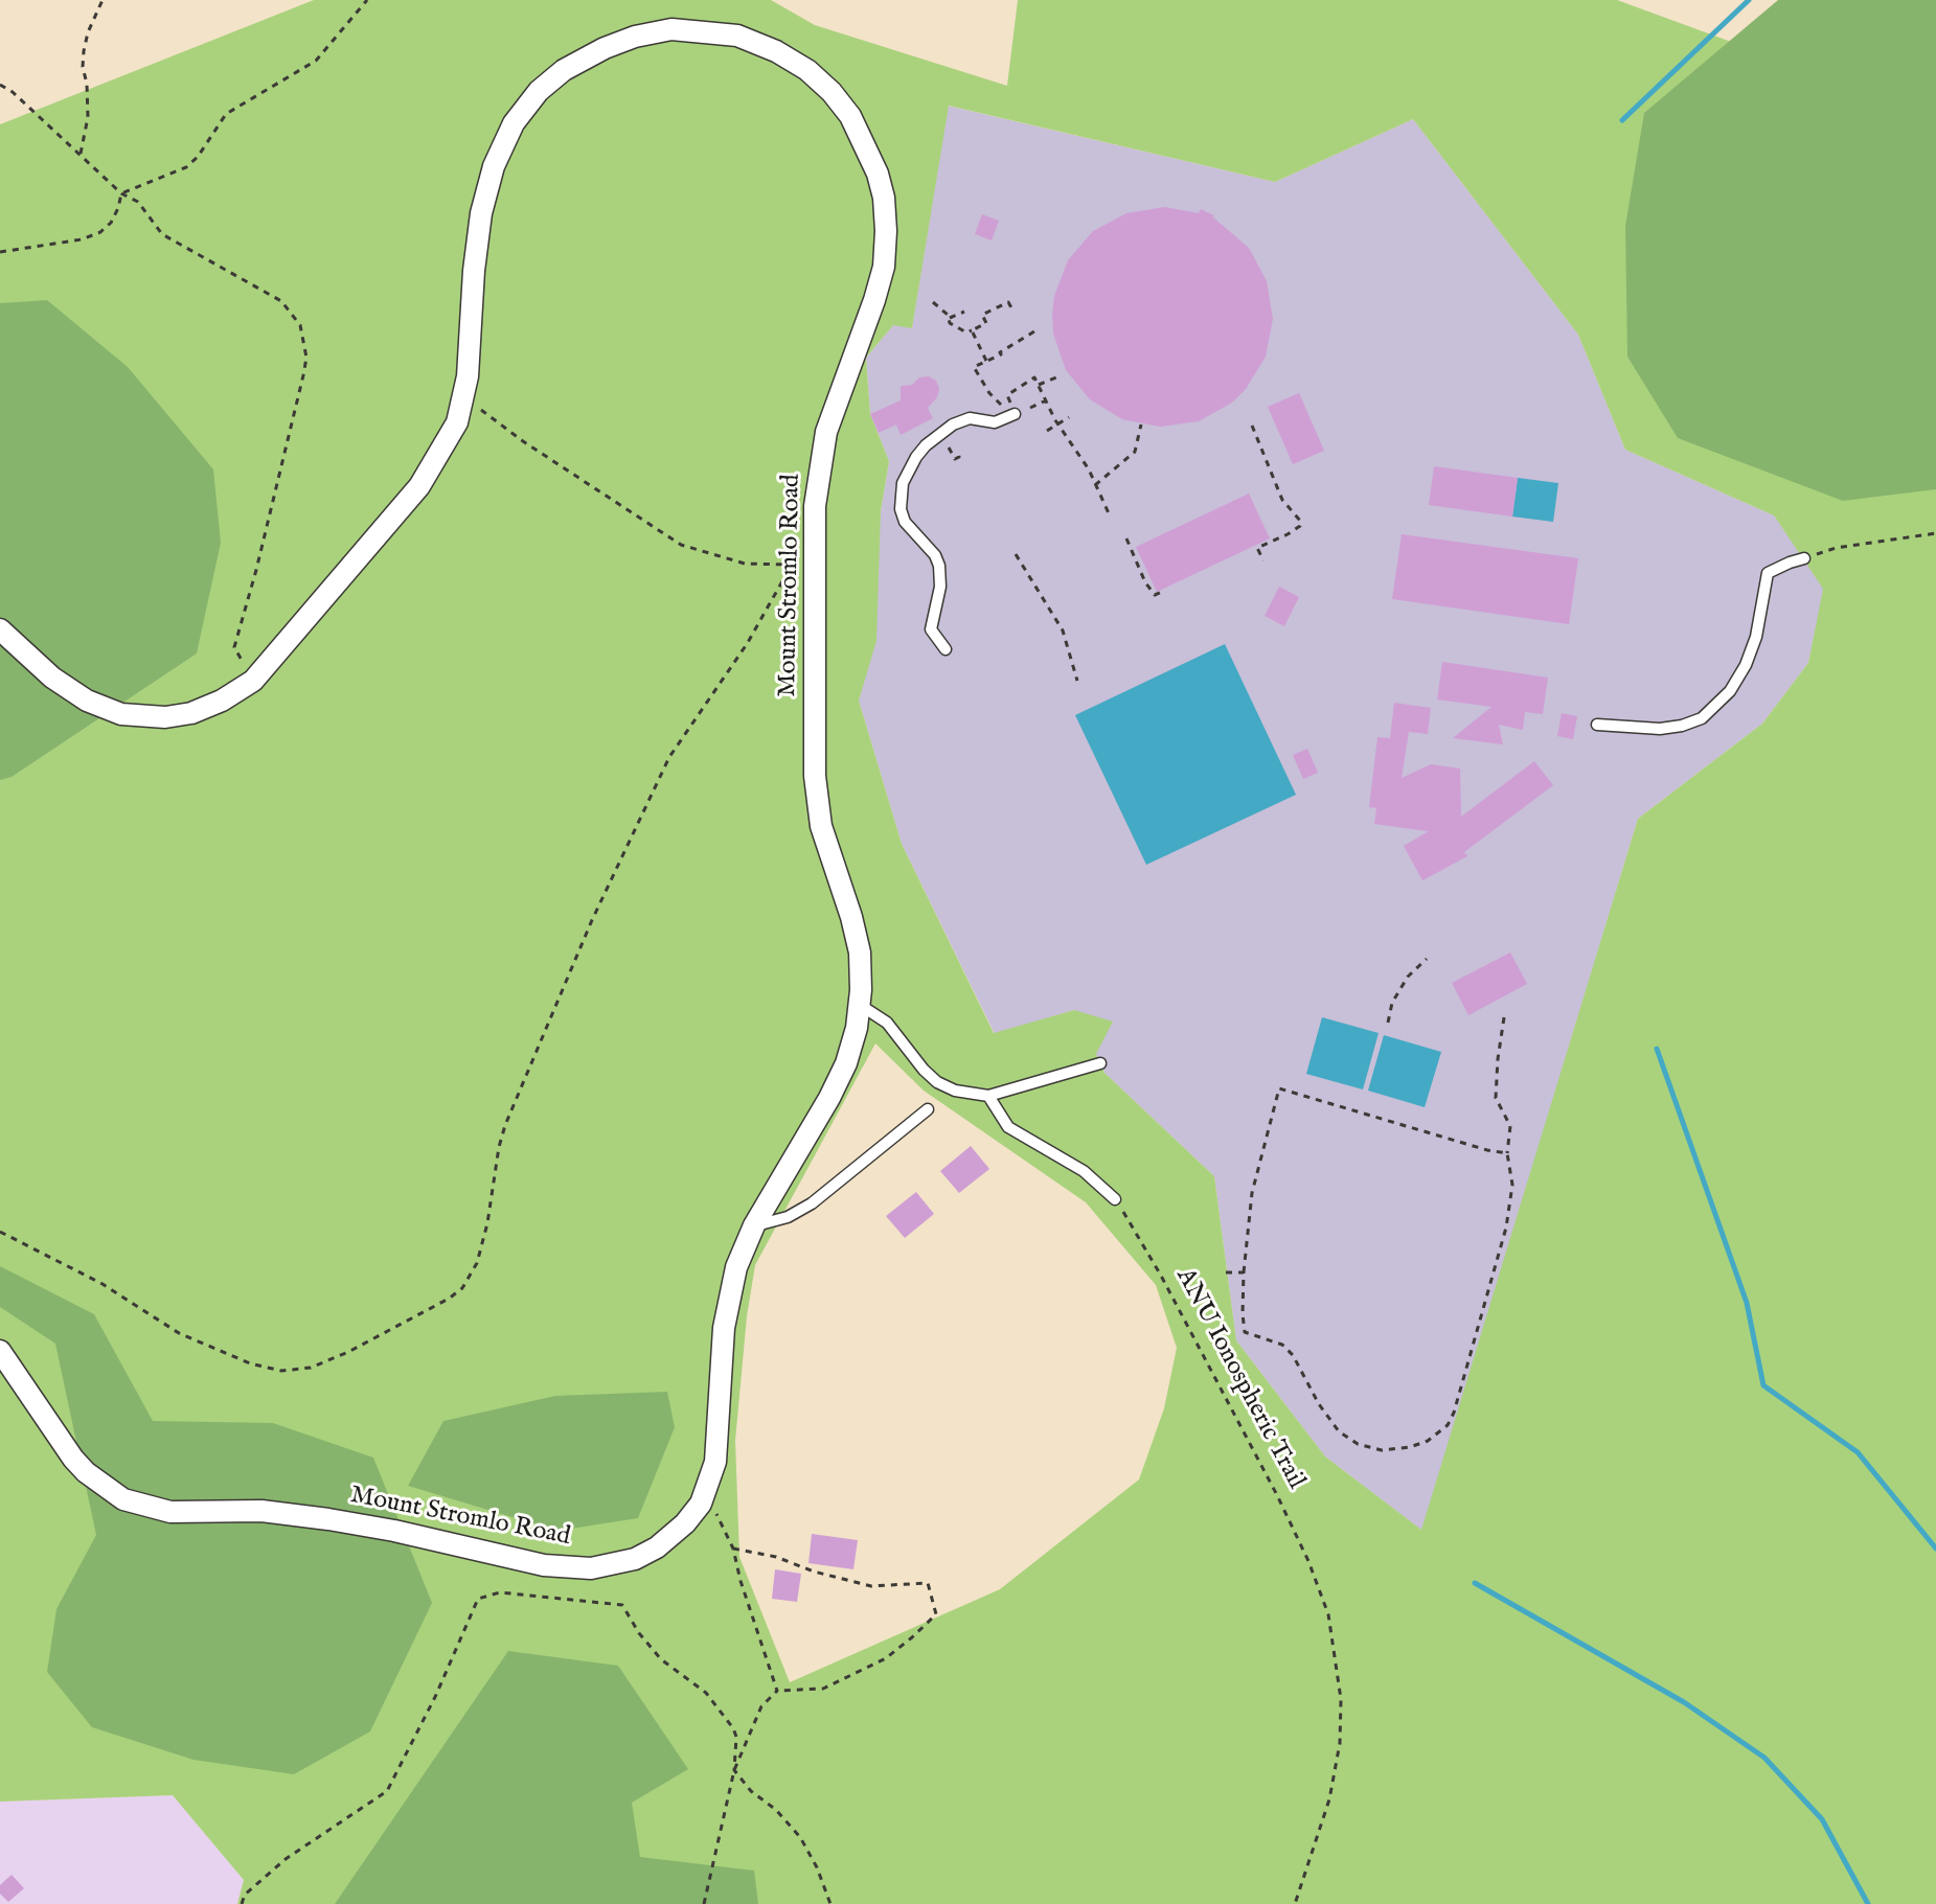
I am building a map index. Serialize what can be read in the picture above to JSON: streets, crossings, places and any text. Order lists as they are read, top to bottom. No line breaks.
{"streets":{"street":["Mount Stromlo Road"],"path":["ANU Ionospheric Trail"]}}
